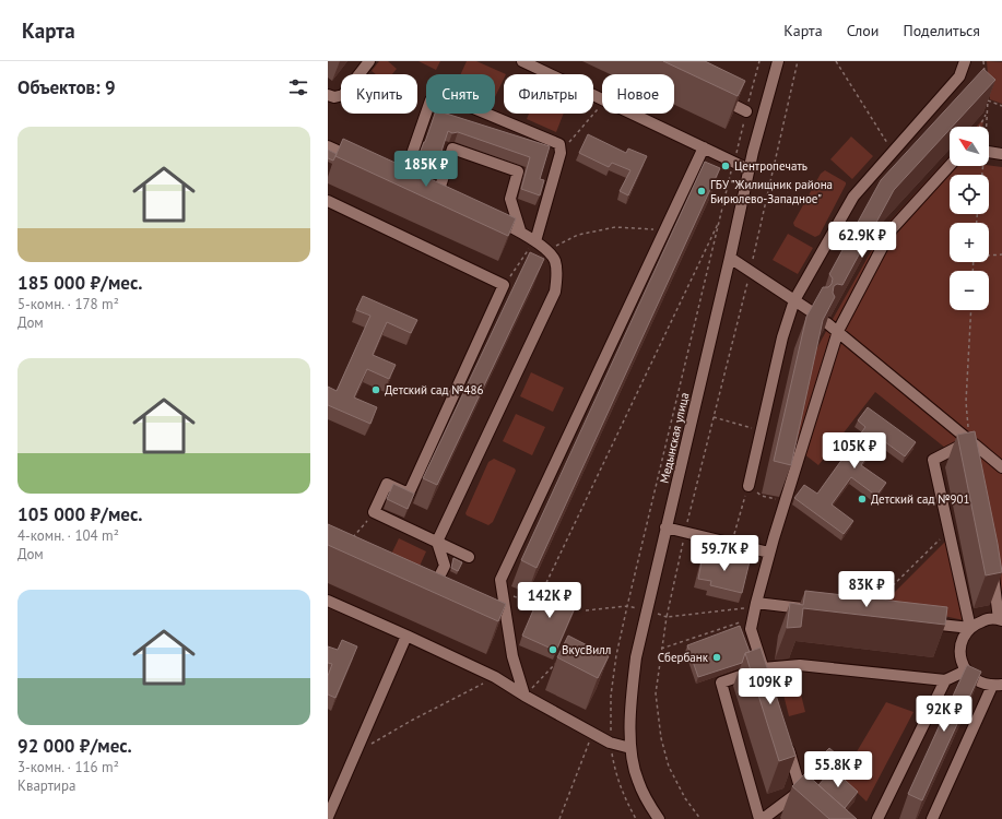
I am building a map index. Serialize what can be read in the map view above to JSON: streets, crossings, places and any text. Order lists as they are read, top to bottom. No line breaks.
{"streets":{"street":["Медынская улица"]},"places":["Центропечать","ГБУ \"Жилищник района Бирюлево-Западное\"","Детский сад №486","Детский сад №901","ВкусВилл","Сбербанк"],"north":"top left","page":{"header":"Карта","nav":["Карта","Слои","Поделиться"],"heading":"Объектов: 9","chip":["Купить","Снять","Фильтры","Новое"],"list":[{"name":"185 000 ₽/мес.","note":"5-комн. · 178 m² · Дом"},{"name":"105 000 ₽/мес.","note":"4-комн. · 104 m² · Дом"},{"name":"92 000 ₽/мес.","note":"3-комн. · 116 m² · Квартира"}],"map_buttons":["+","−"],"price":["185K ₽","62.9K ₽","105K ₽","59.7K ₽","83K ₽","142K ₽","109K ₽","92K ₽","55.8K ₽"]}}
